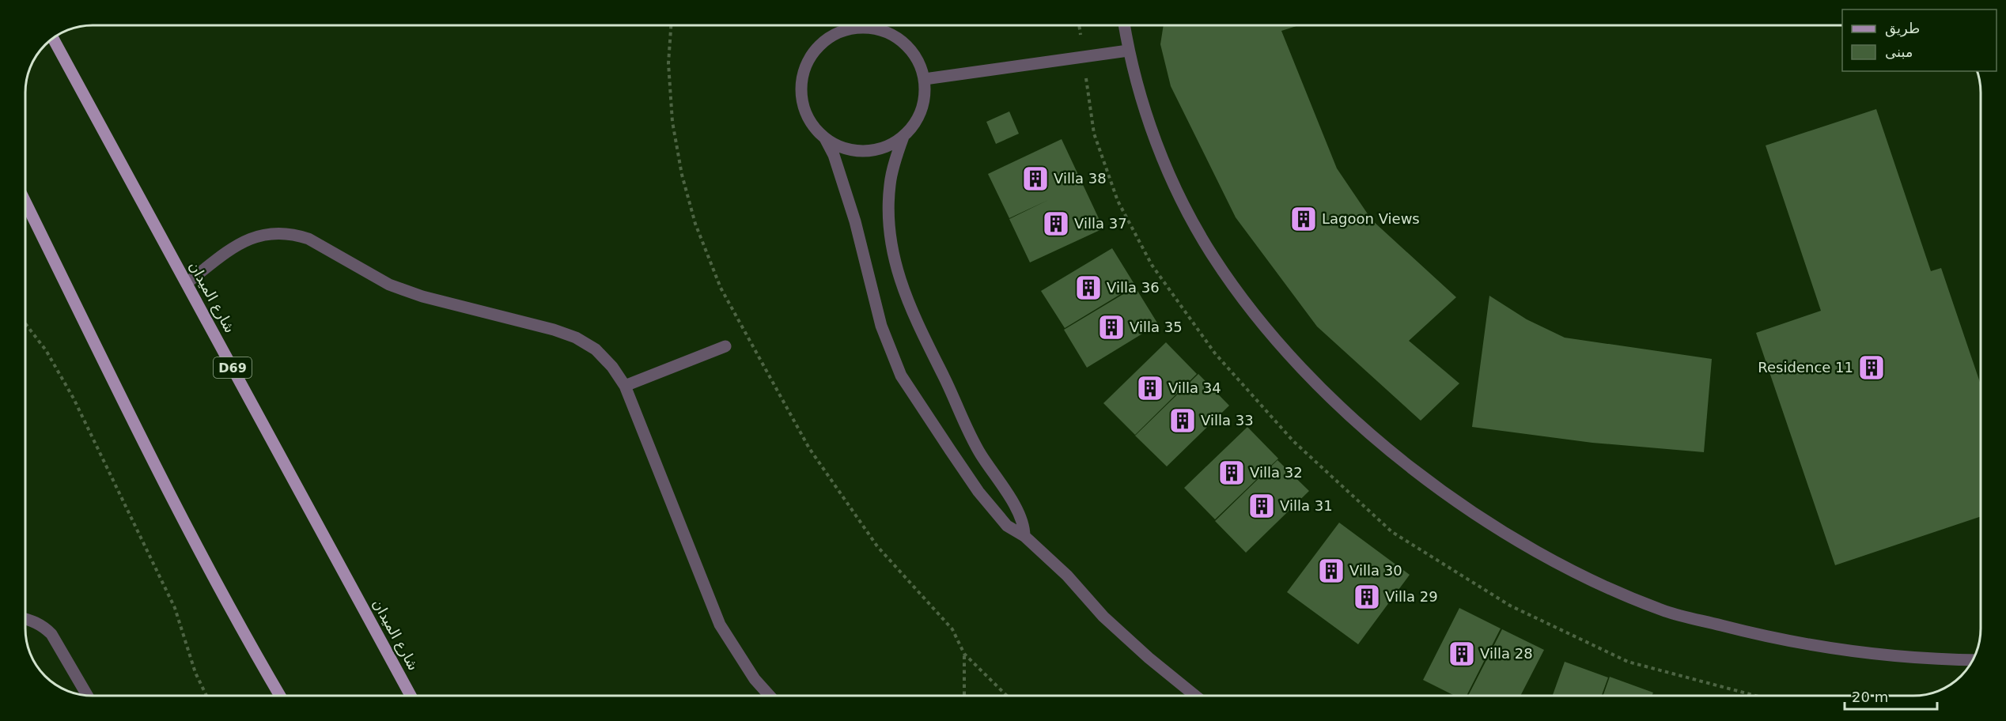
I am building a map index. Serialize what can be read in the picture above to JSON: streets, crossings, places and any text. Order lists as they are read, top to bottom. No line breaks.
{"streets":{"main road":["شارع الميدان","D69"]},"places":{"building":["Villa 38","Lagoon Views","Villa 37","Villa 36","Villa 35","Residence 11","Villa 34","Villa 33","Villa 32","Villa 31","Villa 30","Villa 29","Villa 28"]},"legend":["طريق","مبنى"],"scale_bar":"20 m"}
